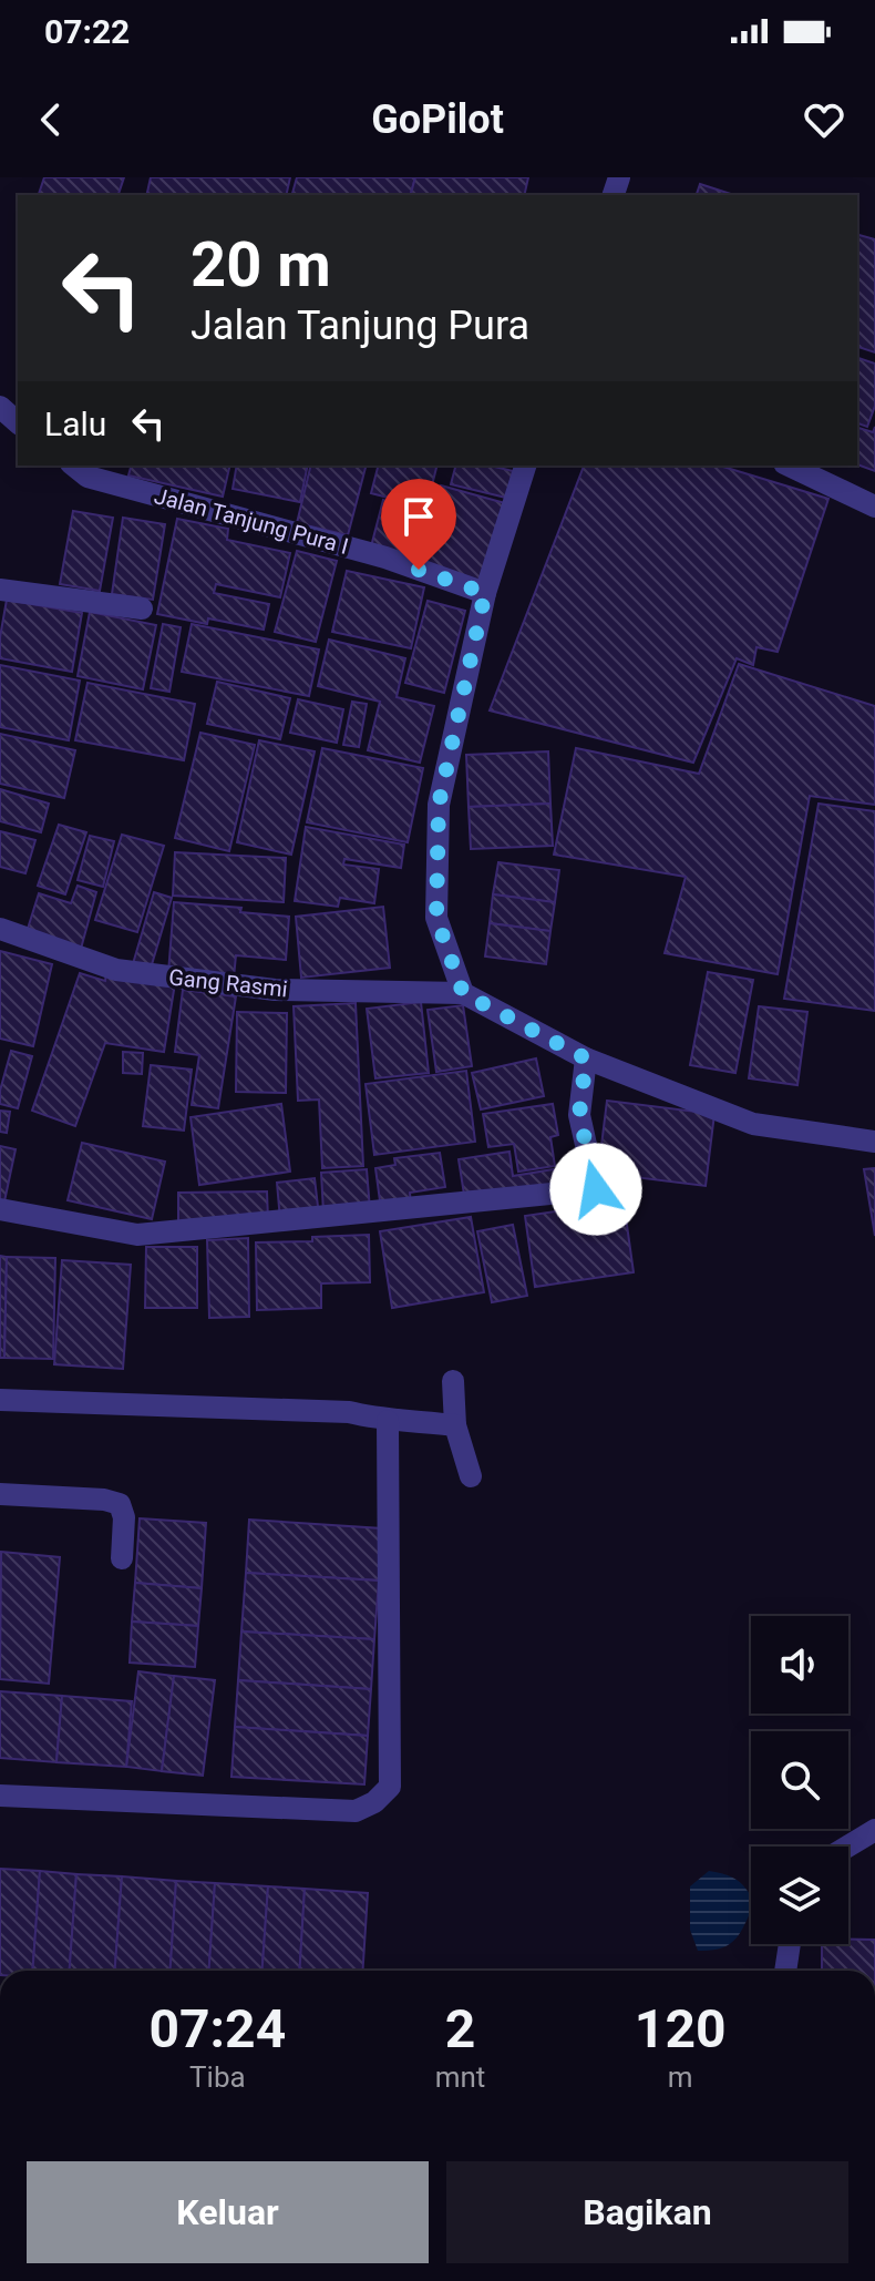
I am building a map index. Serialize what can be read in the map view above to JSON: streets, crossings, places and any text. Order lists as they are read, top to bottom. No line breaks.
{"streets":{"street":["Jalan Tanjung Pura I","Gang Rasmi"]},"page":{"status":"07:22","header":"GoPilot","turn":["20 m","Jalan Tanjung Pura"],"then":"Lalu","eta":["07:24","Tiba","2","mnt","120","m"],"buttons":["Keluar","Bagikan"]}}
